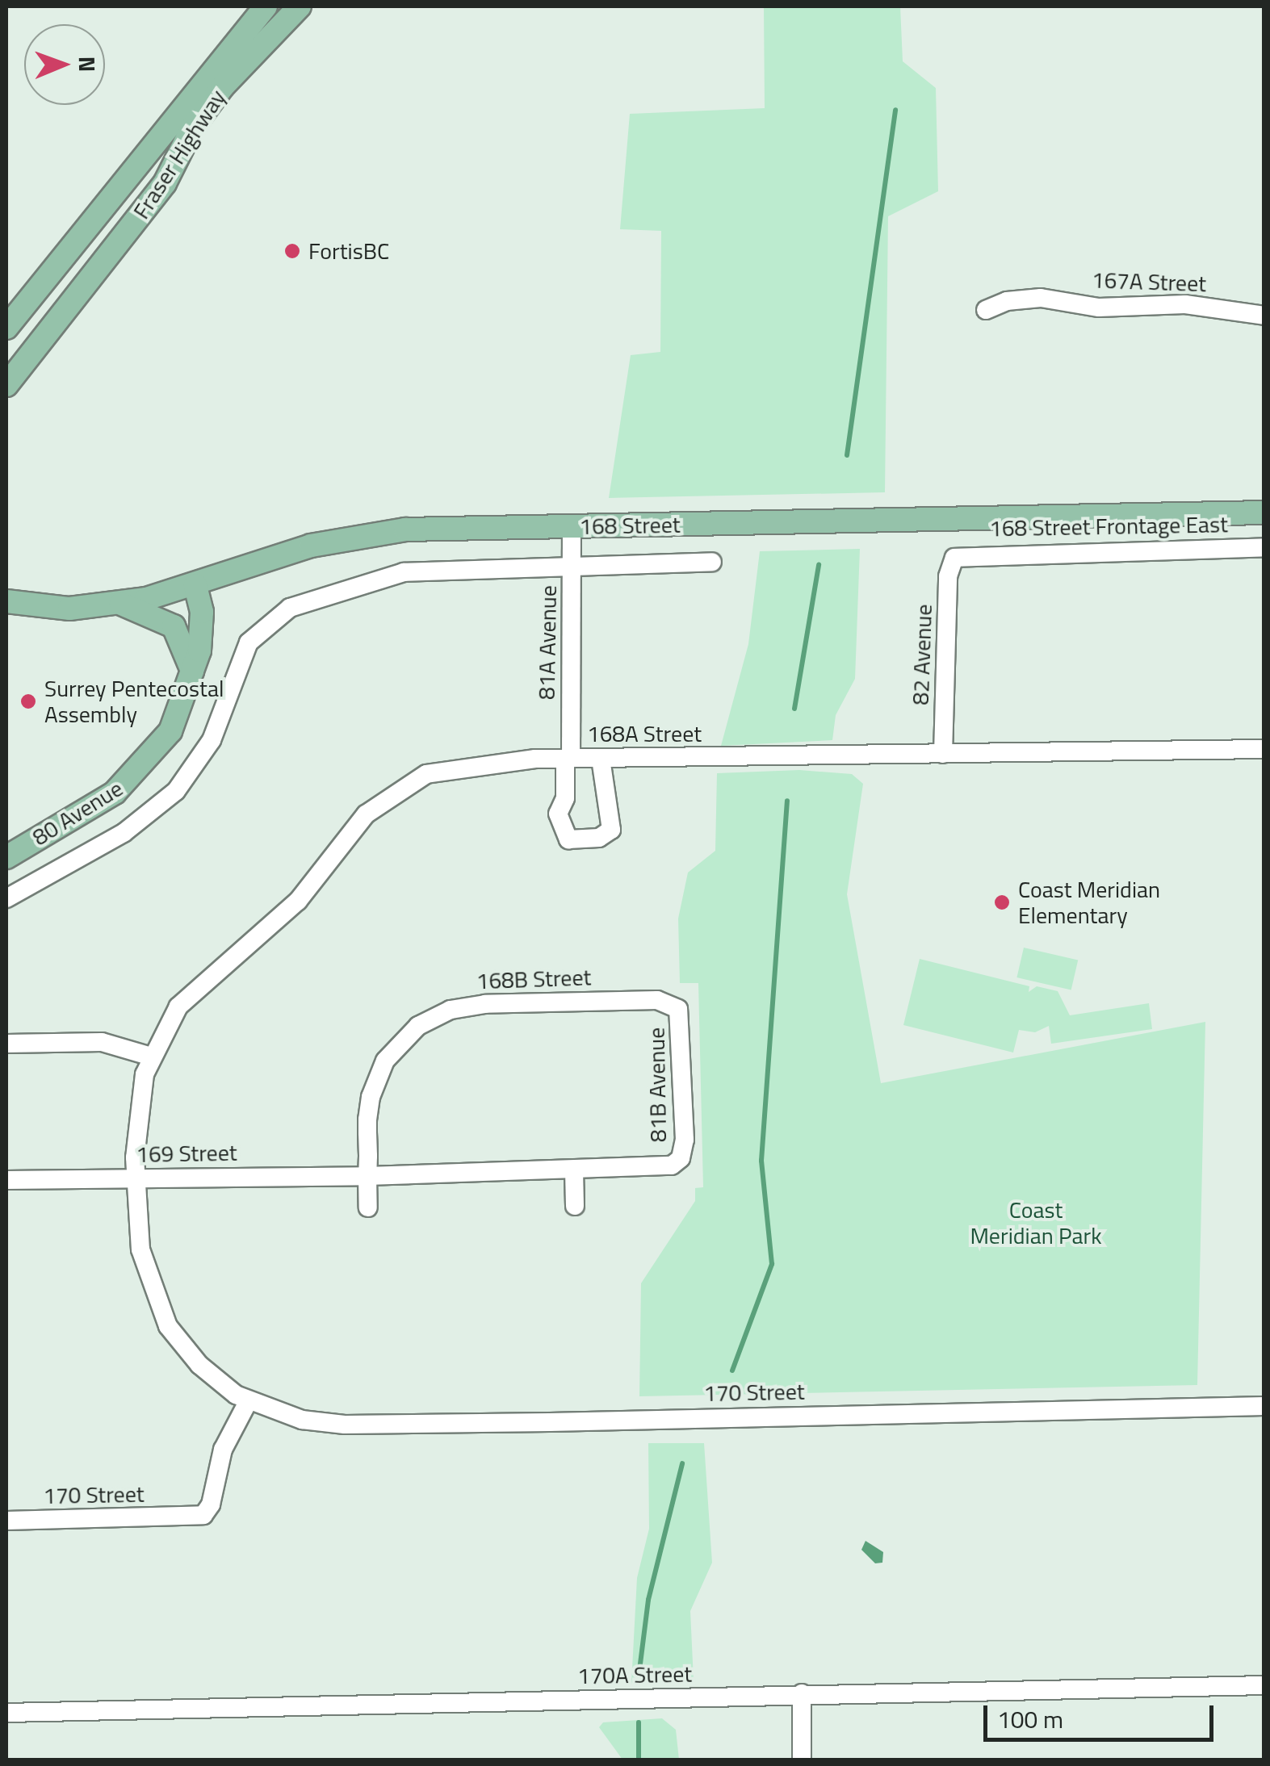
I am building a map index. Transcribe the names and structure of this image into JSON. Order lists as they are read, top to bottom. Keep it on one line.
{"streets":{"main road":["Fraser Highway","168 Street","80 Avenue"],"street":["167A Street","168 Street Frontage East","81A Avenue","82 Avenue","168A Street","168B Street","81B Avenue","169 Street","170 Street","170A Street"]},"crossings":[["168 Street","81A Avenue"],["168 Street","80 Avenue"],["168 Street Frontage East","82 Avenue"],["81A Avenue","168A Street"],["82 Avenue","168A Street"],["168A Street","169 Street"],["168A Street","170 Street"],["168B Street","81B Avenue"],["168B Street","169 Street"],["81B Avenue","169 Street"],["169 Street","170 Street"]],"parks":["Coast Meridian Park"],"places":["FortisBC","Surrey Pentecostal Assembly","Coast Meridian Elementary"],"scale_bar":"100 m","north":"right"}
